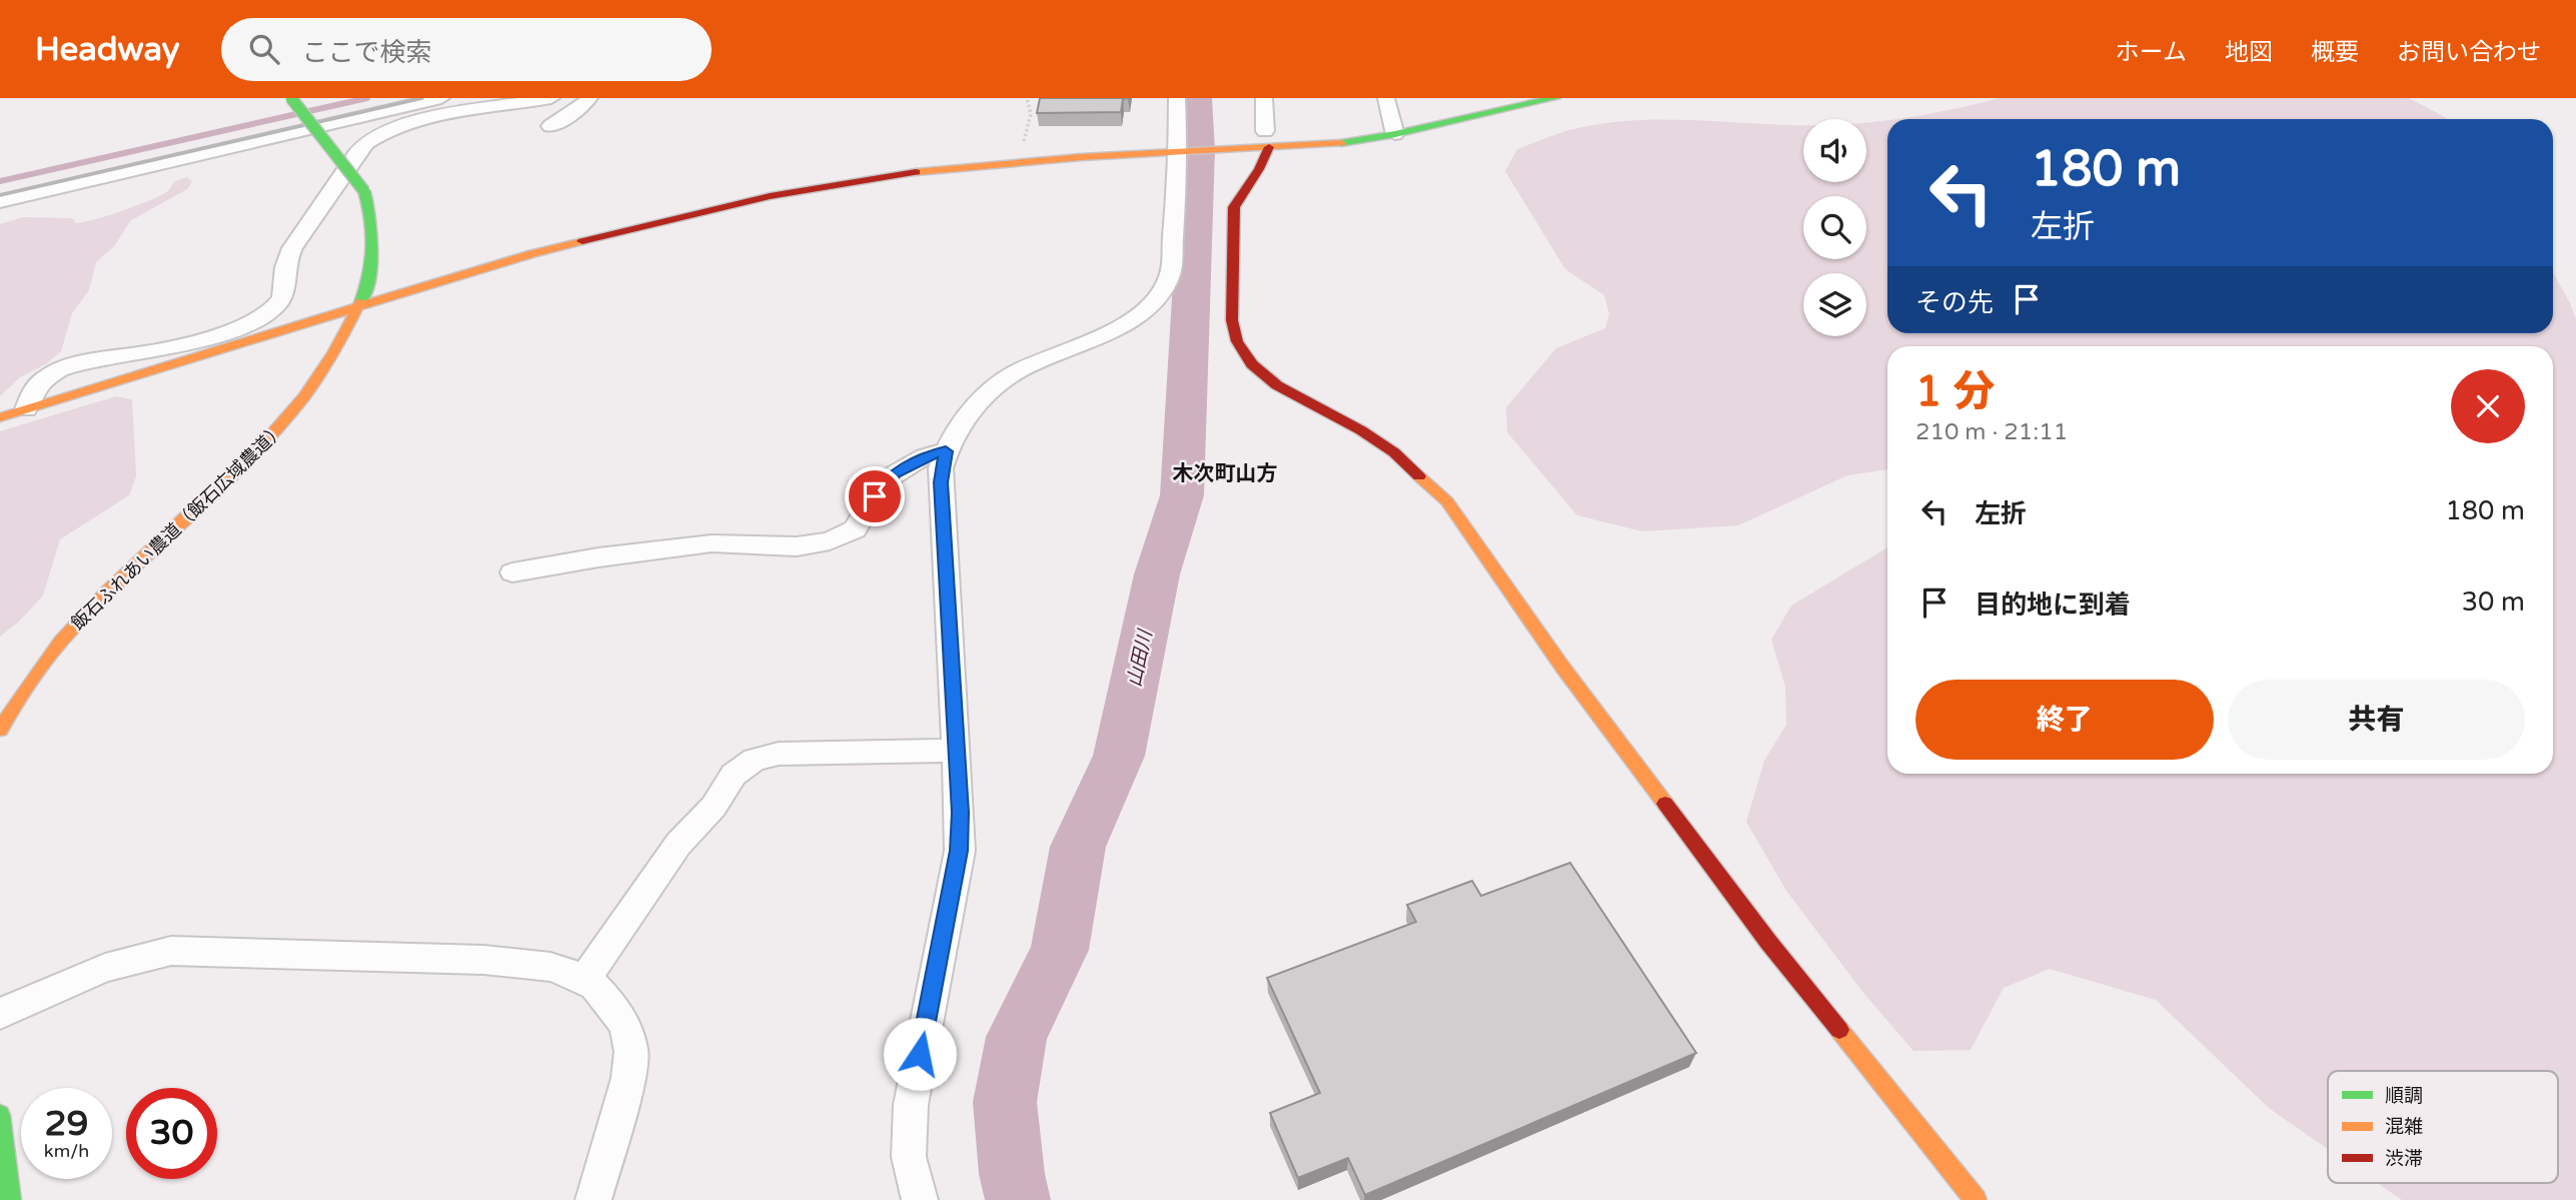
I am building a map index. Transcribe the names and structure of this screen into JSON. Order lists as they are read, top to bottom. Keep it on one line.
{"streets":{"street":["飯石ふれあい農道（飯石広域農道）"]},"districts":["木次町山方"],"water":["山田川"],"legend":["順調","混雑","渋滞"],"page":{"header":"Headway","search":"ここで検索","nav":["ホーム","地図","概要","お問い合わせ"],"turn":["180 m","左折"],"then":"その先","heading":["1 分","210 m · 21:11"],"list":[{"name":"左折","value":"180 m"},{"name":"目的地に到着","value":"30 m"}],"buttons":["終了","共有"],"speed":"29 km/h","limit":"30"}}
